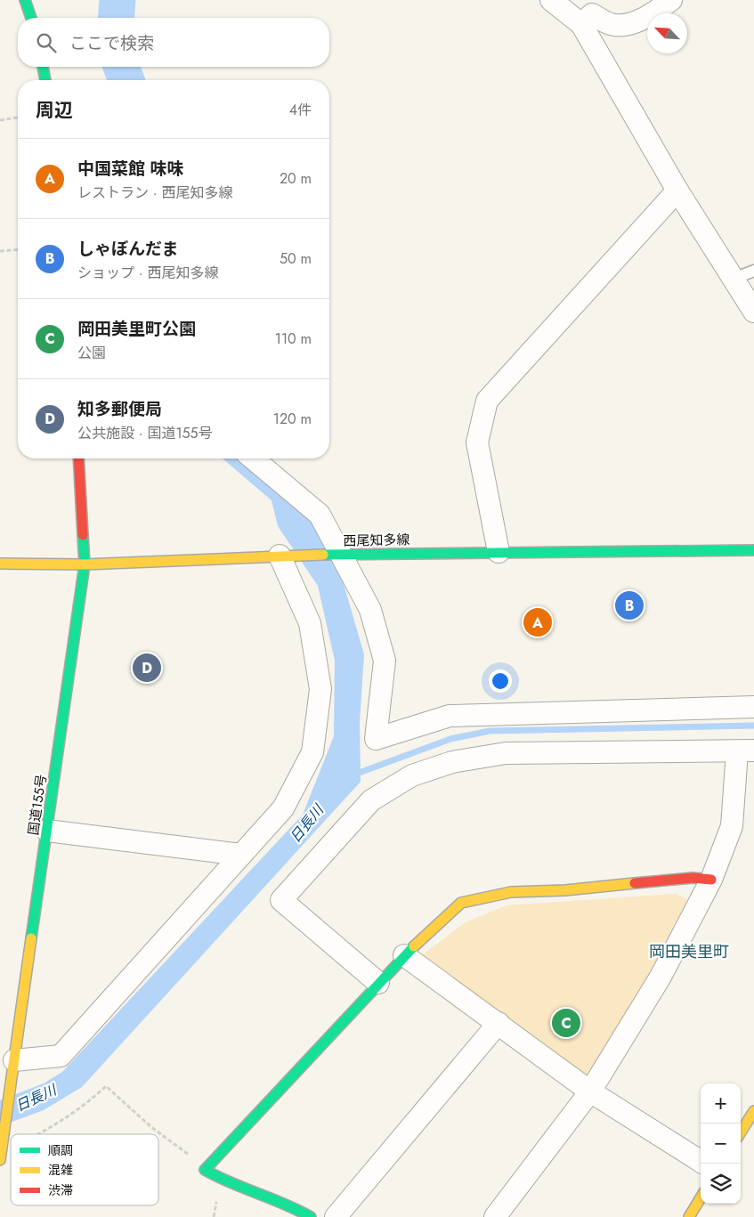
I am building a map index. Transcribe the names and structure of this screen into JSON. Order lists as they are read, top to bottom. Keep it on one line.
{"streets":{"main road":["西尾知多線","国道155号"]},"crossings":[["西尾知多線","国道155号"]],"districts":["岡田美里町"],"water":["日長川"],"legend":["順調","混雑","渋滞"],"north":"top left","page":{"search":"ここで検索","heading":["周辺","4件"],"list":[{"mark":"A","name":"中国菜館 味味","note":"レストラン · 西尾知多線","value":"20 m"},{"mark":"B","name":"しゃぼんだま","note":"ショップ · 西尾知多線","value":"50 m"},{"mark":"C","name":"岡田美里町公園","note":"公園","value":"110 m"},{"mark":"D","name":"知多郵便局","note":"公共施設 · 国道155号","value":"120 m"}],"pins":["B","A","D","C"],"map_buttons":["+","−"]}}
